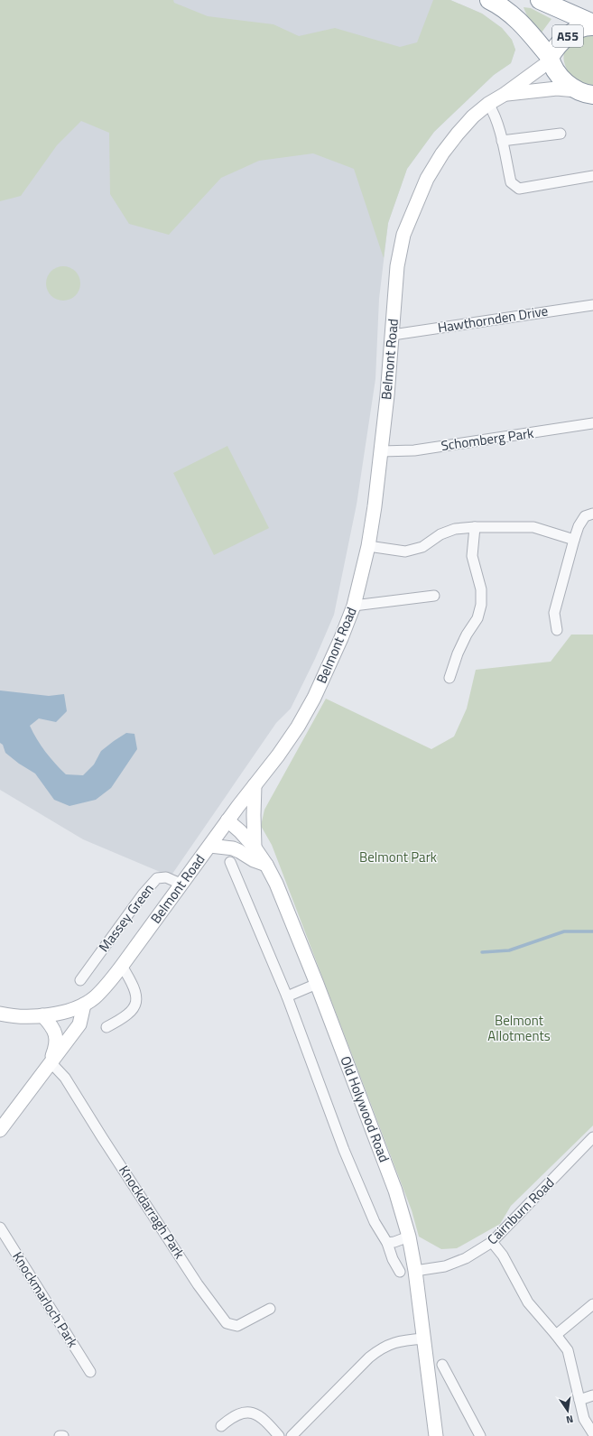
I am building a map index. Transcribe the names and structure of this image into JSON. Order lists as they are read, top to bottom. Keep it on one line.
{"streets":{"highway":["A55"],"main road":["Belmont Road","Old Holywood Road"],"street":["Hawthornden Drive","Schomberg Park","Massey Green","Cairnburn Road","Knockdarragh Park","Knockmarloch Park"]},"crossings":[["A55","Belmont Road"],["Hawthornden Drive","Belmont Road"],["Belmont Road","Schomberg Park"],["Belmont Road","Massey Green"],["Belmont Road","Old Holywood Road"],["Old Holywood Road","Cairnburn Road"]],"parks":["Belmont Park","Belmont Allotments"],"north":"bottom"}
